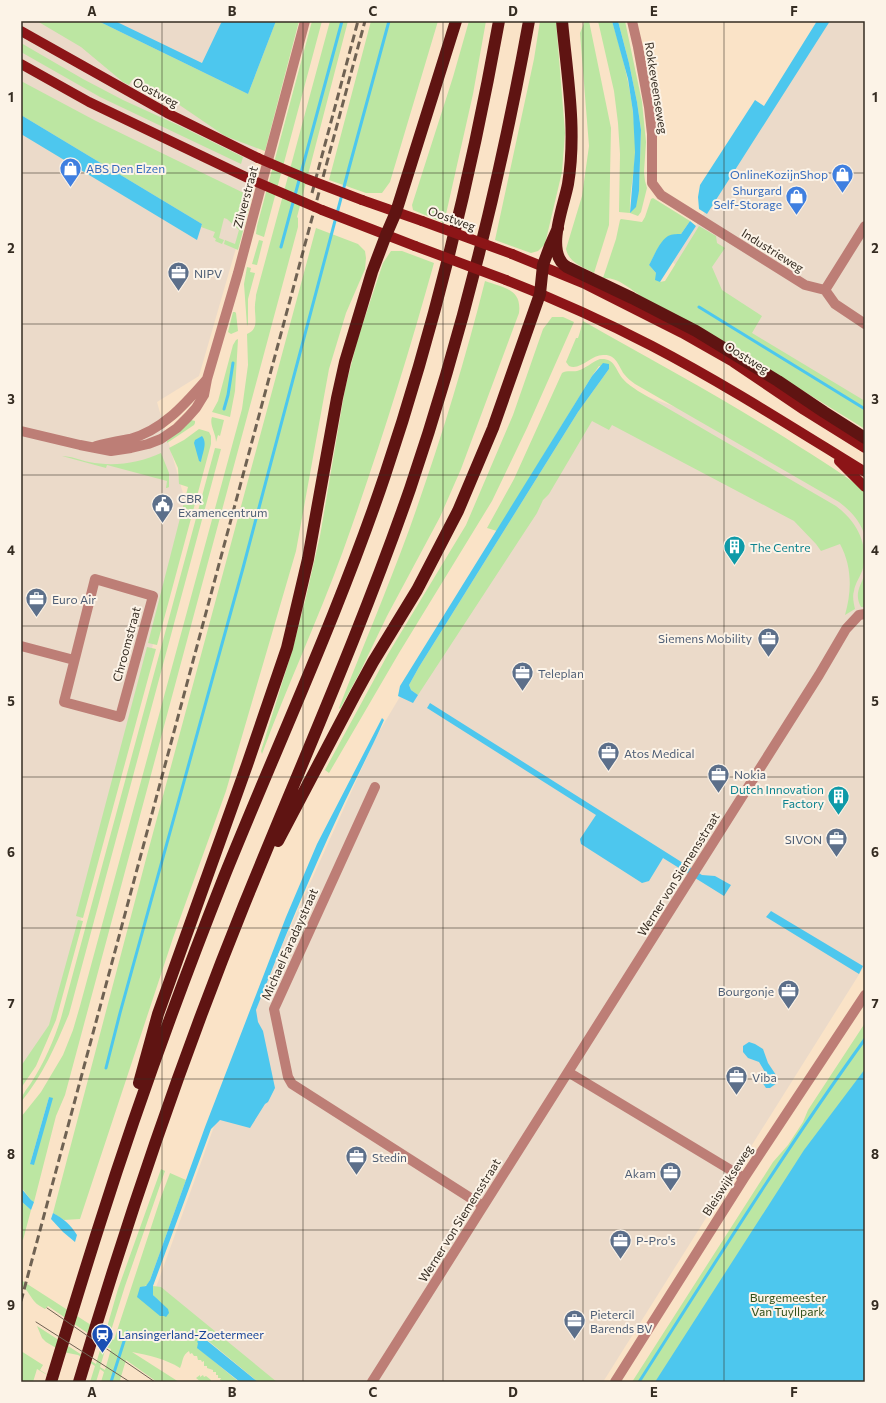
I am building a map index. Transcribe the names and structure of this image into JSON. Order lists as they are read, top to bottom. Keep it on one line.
{"streets":{"main road":["Oostweg"],"street":["Rokkeveenseweg","Zilverstraat","Industrieweg","Chroomstraat","Werner von Siemensstraat","Michael Faradaystraat","Bleiswijkseweg"]},"crossings":[["Rokkeveenseweg","Industrieweg"],["Werner von Siemensstraat","Michael Faradaystraat"]],"parks":["Burgemeester Van Tuyllpark"],"places":{"shop":["ABS Den Elzen","OnlineKozijnShop","Shurgard Self-Storage"],"office":["NIPV","Euro Air","Siemens Mobility","Teleplan","Atos Medical","Nokia","SIVON","Bourgonje","Viba","Stedin","Akam","P-Pro's","Pietercil Barends BV"],"public building":["CBR Examencentrum"],"building":["The Centre","Dutch Innovation Factory"],"station":["Lansingerland-Zoetermeer"]},"grid":{"columns":["A","B","C","D","E","F"],"rows":["1","2","3","4","5","6","7","8","9"]}}
